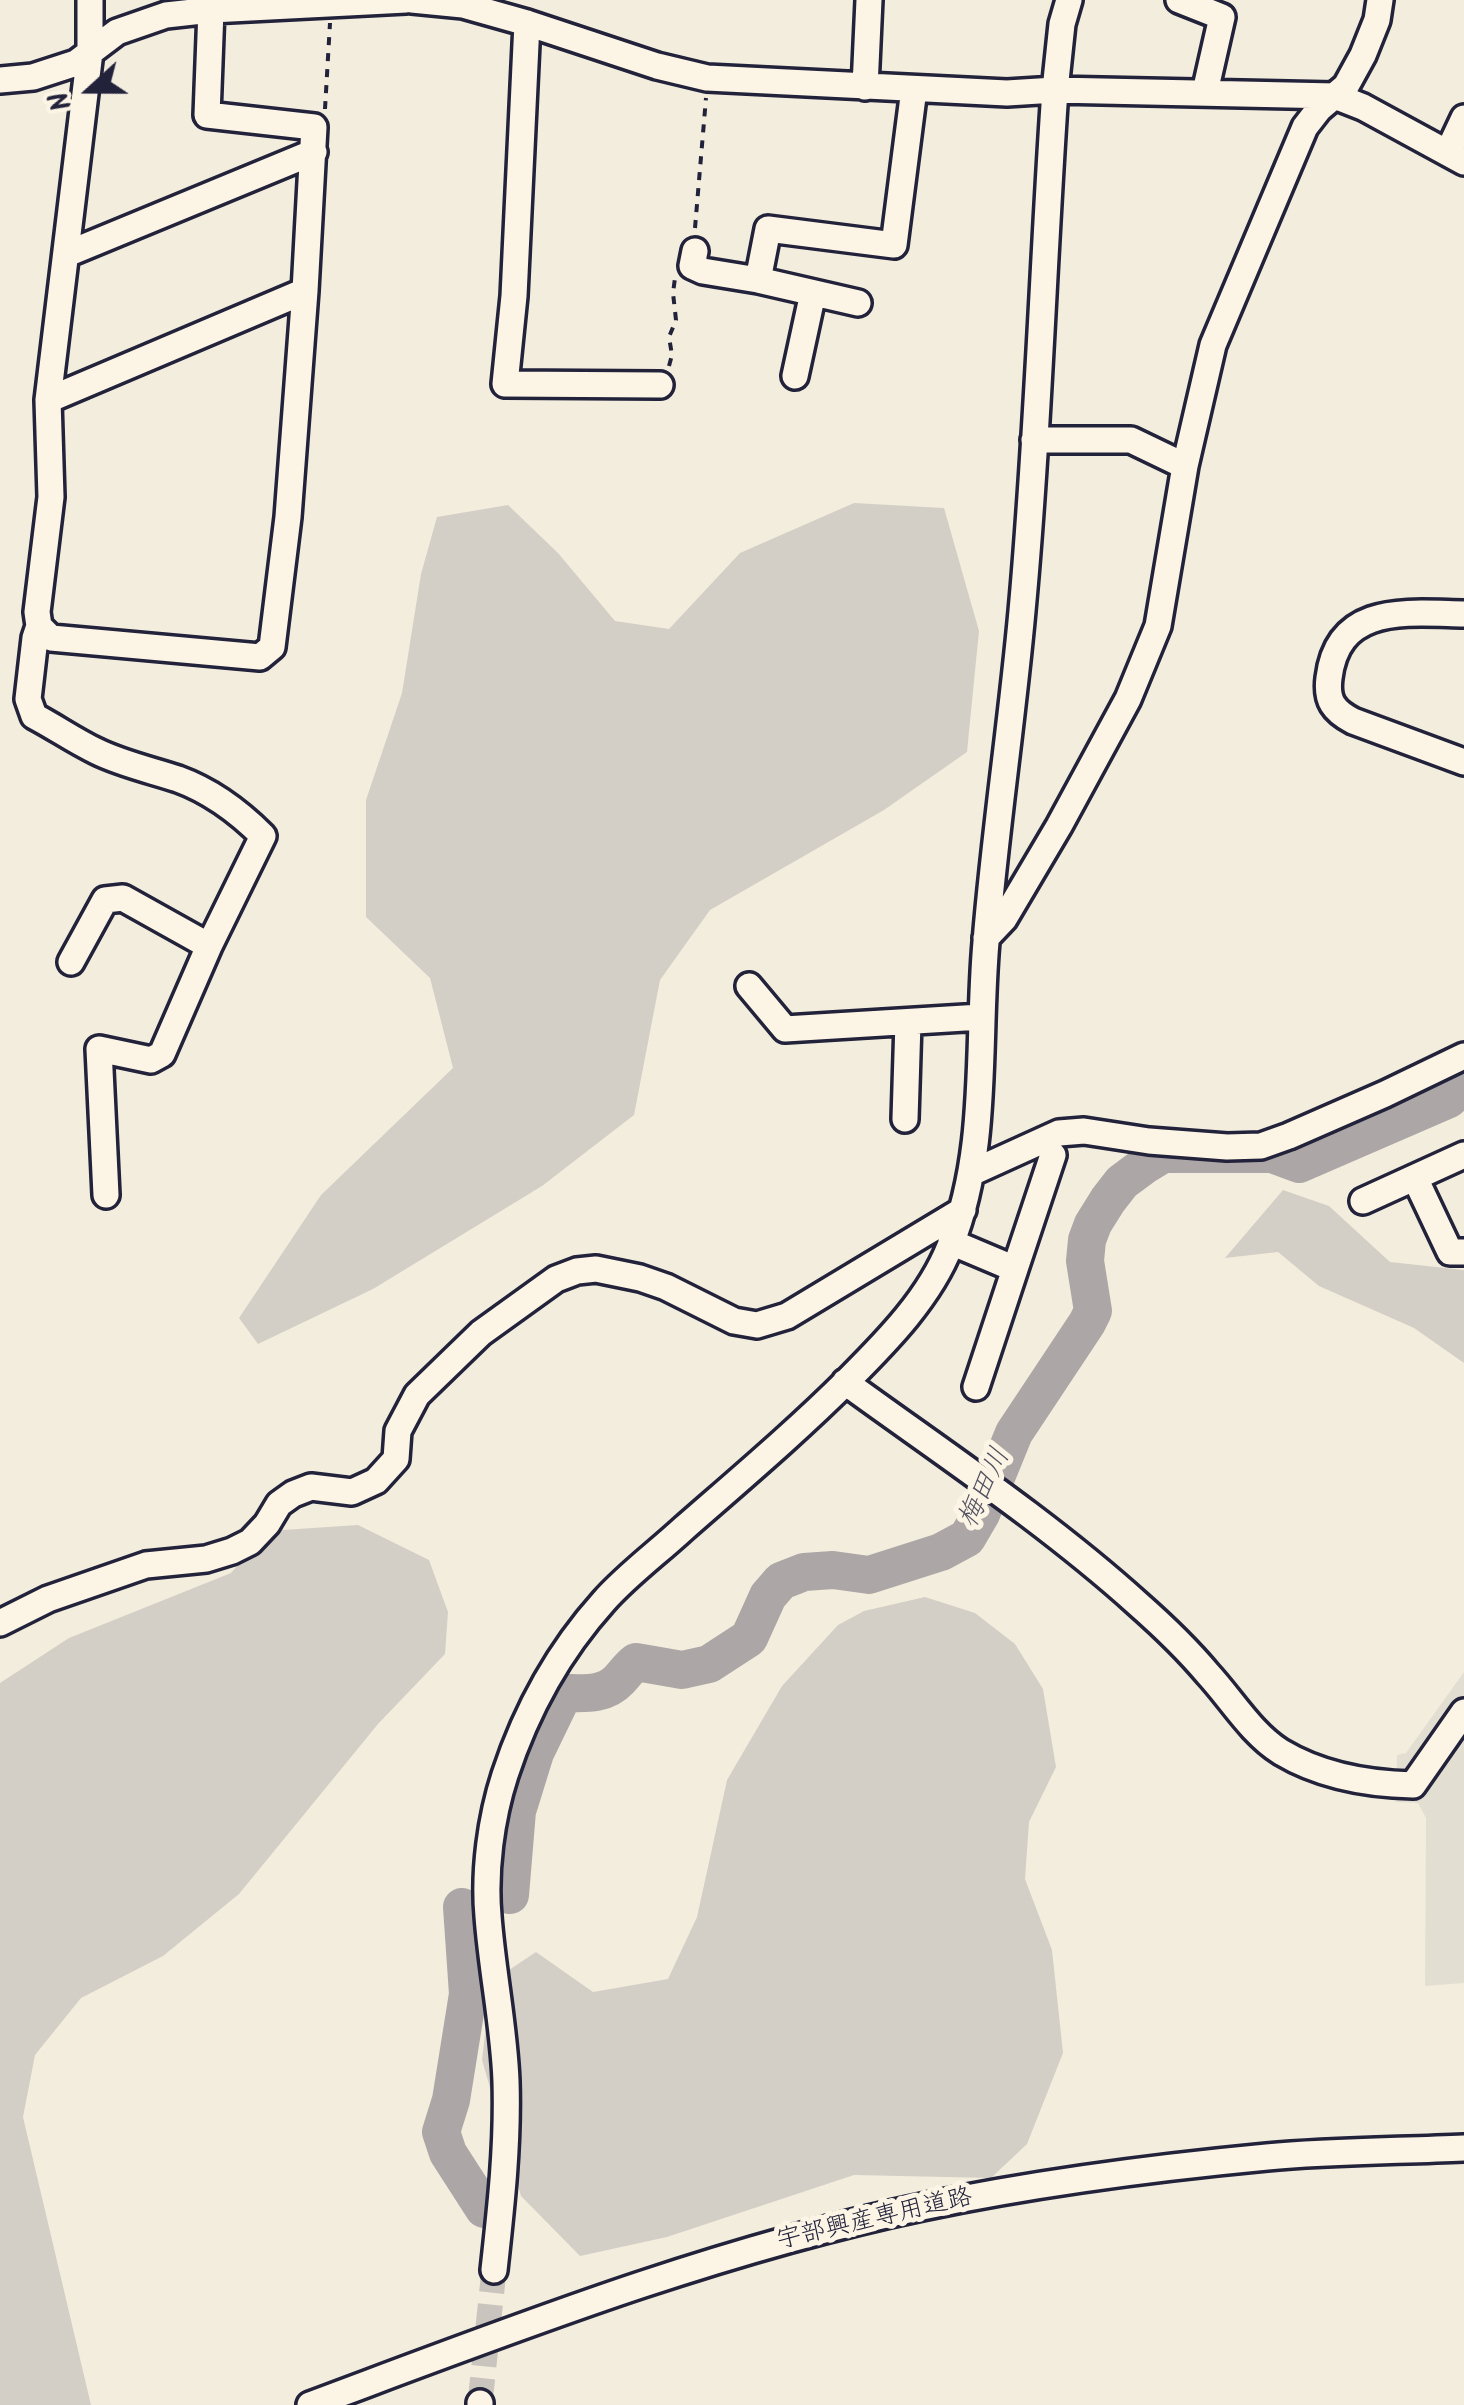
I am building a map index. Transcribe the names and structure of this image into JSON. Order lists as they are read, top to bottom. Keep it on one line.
{"streets":{"street":["宇部興産専用道路"]},"water":["梅田川"],"north":"left"}
